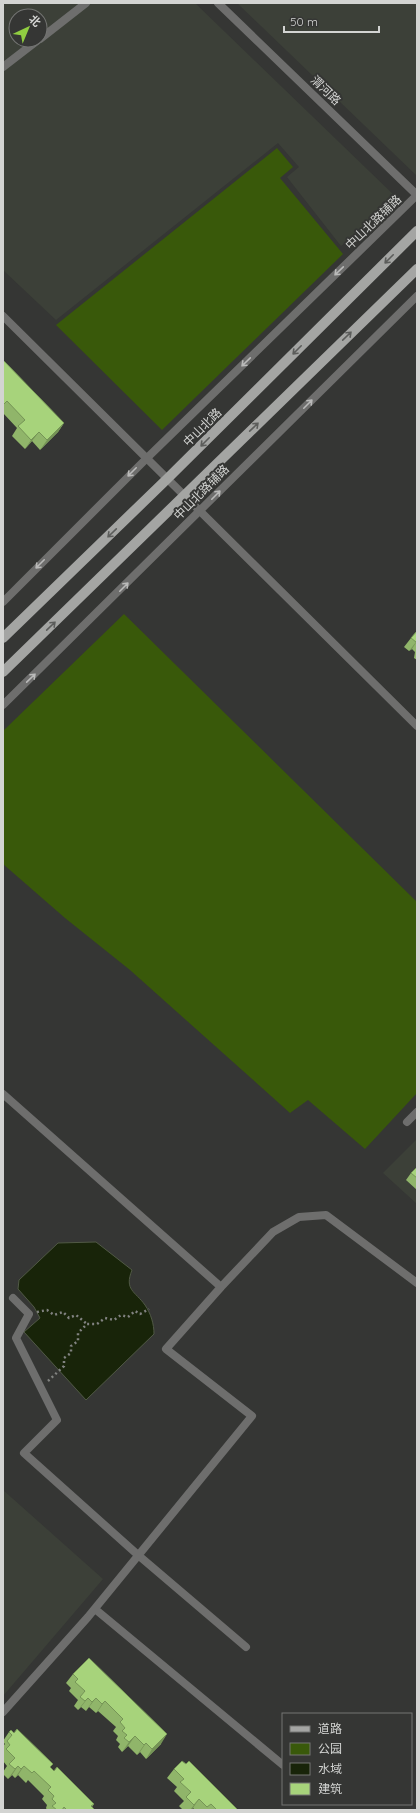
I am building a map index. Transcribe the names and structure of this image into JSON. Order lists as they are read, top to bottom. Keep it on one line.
{"streets":{"main road":["中山北路"],"street":["渭河路","中山北路辅路"]},"crossings":[["渭河路","中山北路辅路"]],"legend":["道路","公园","水域","建筑"],"scale_bar":"50 m","north":"top right"}
